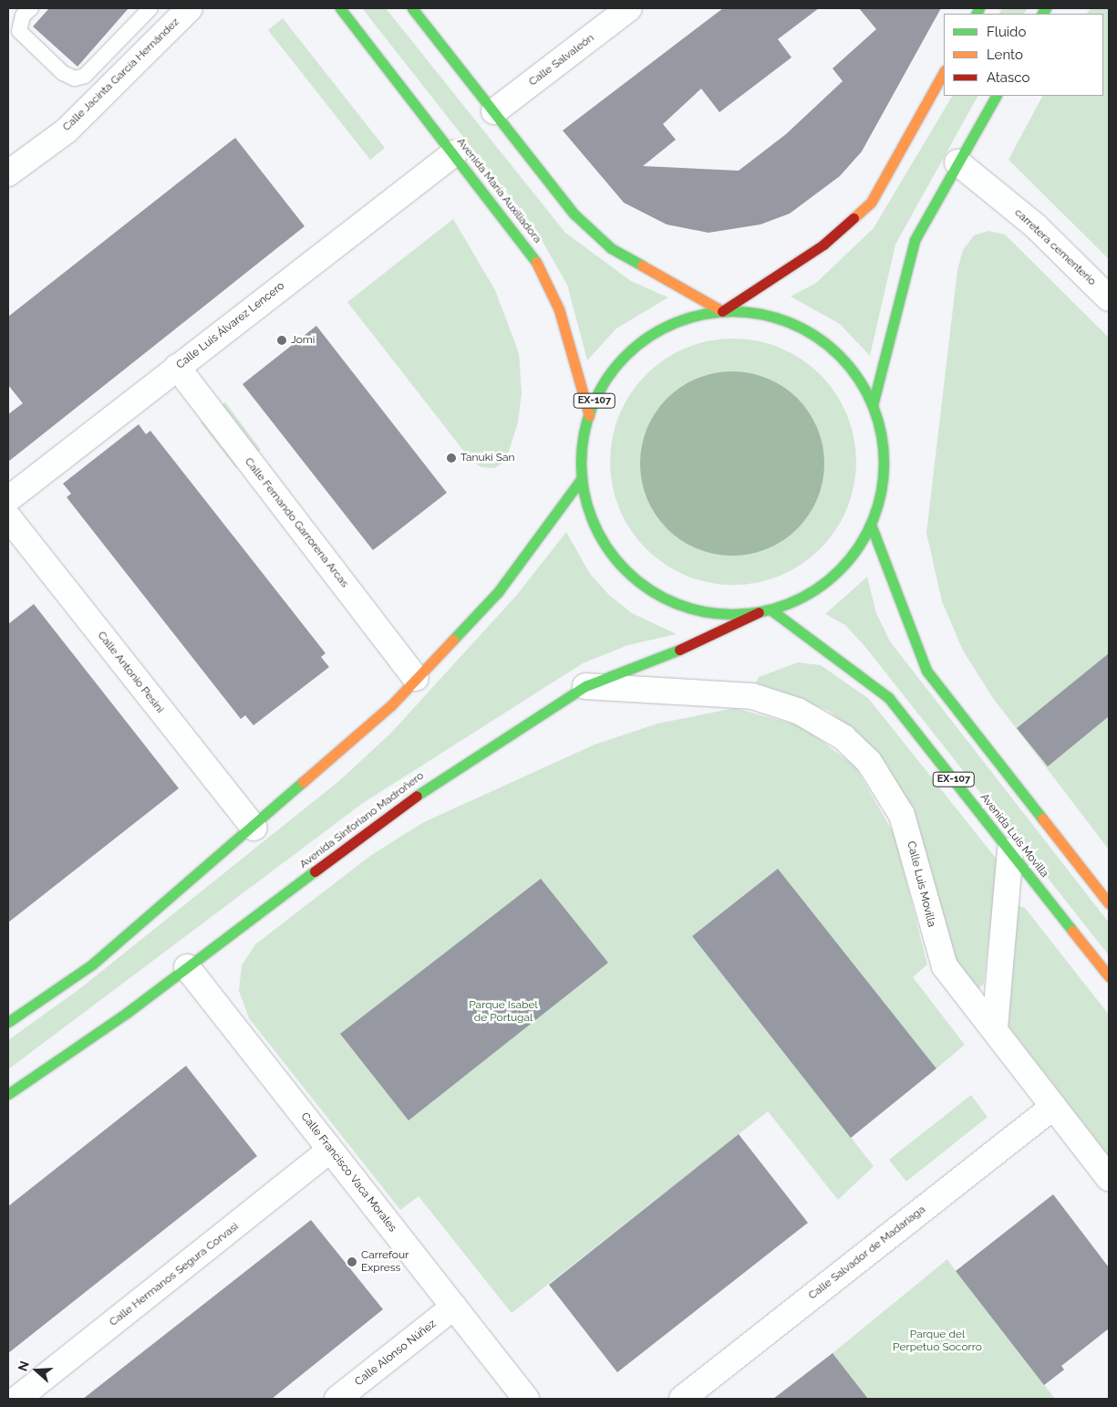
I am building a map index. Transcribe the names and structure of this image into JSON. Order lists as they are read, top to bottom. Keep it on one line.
{"streets":{"main road":["Avenida María Auxiliadora","EX-107","Avenida Sinforiano Madroñero","Avenida Luis Movilla"],"street":["Calle Salvaleón","Calle Jacinta García Hernández","carretera cementerio","Calle Luis Álvarez Lencero","Calle Fernando Garrorena Arcas","Calle Antonio Pesini","Calle Luis Movilla","Calle Francisco Vaca Morales","Calle Salvador de Madariaga","Calle Hermanos Segura Corvasi","Calle Alonso Núñez"]},"crossings":[["Calle Salvaleón","EX-107"],["Avenida María Auxiliadora","Calle Luis Álvarez Lencero"],["Avenida María Auxiliadora","EX-107"],["Calle Luis Álvarez Lencero","Calle Fernando Garrorena Arcas"],["EX-107","Avenida Sinforiano Madroñero"],["EX-107","Avenida Luis Movilla"],["Avenida Sinforiano Madroñero","Calle Luis Movilla"],["Avenida Sinforiano Madroñero","Calle Francisco Vaca Morales"],["Calle Luis Movilla","Calle Salvador de Madariaga"],["Calle Francisco Vaca Morales","Calle Hermanos Segura Corvasi"],["Calle Francisco Vaca Morales","Calle Alonso Núñez"]],"parks":["Parque Isabel de Portugal","Parque del Perpetuo Socorro"],"places":["Jomi","Tanuki San","Carrefour Express"],"legend":["Fluido","Lento","Atasco"],"north":"left"}
